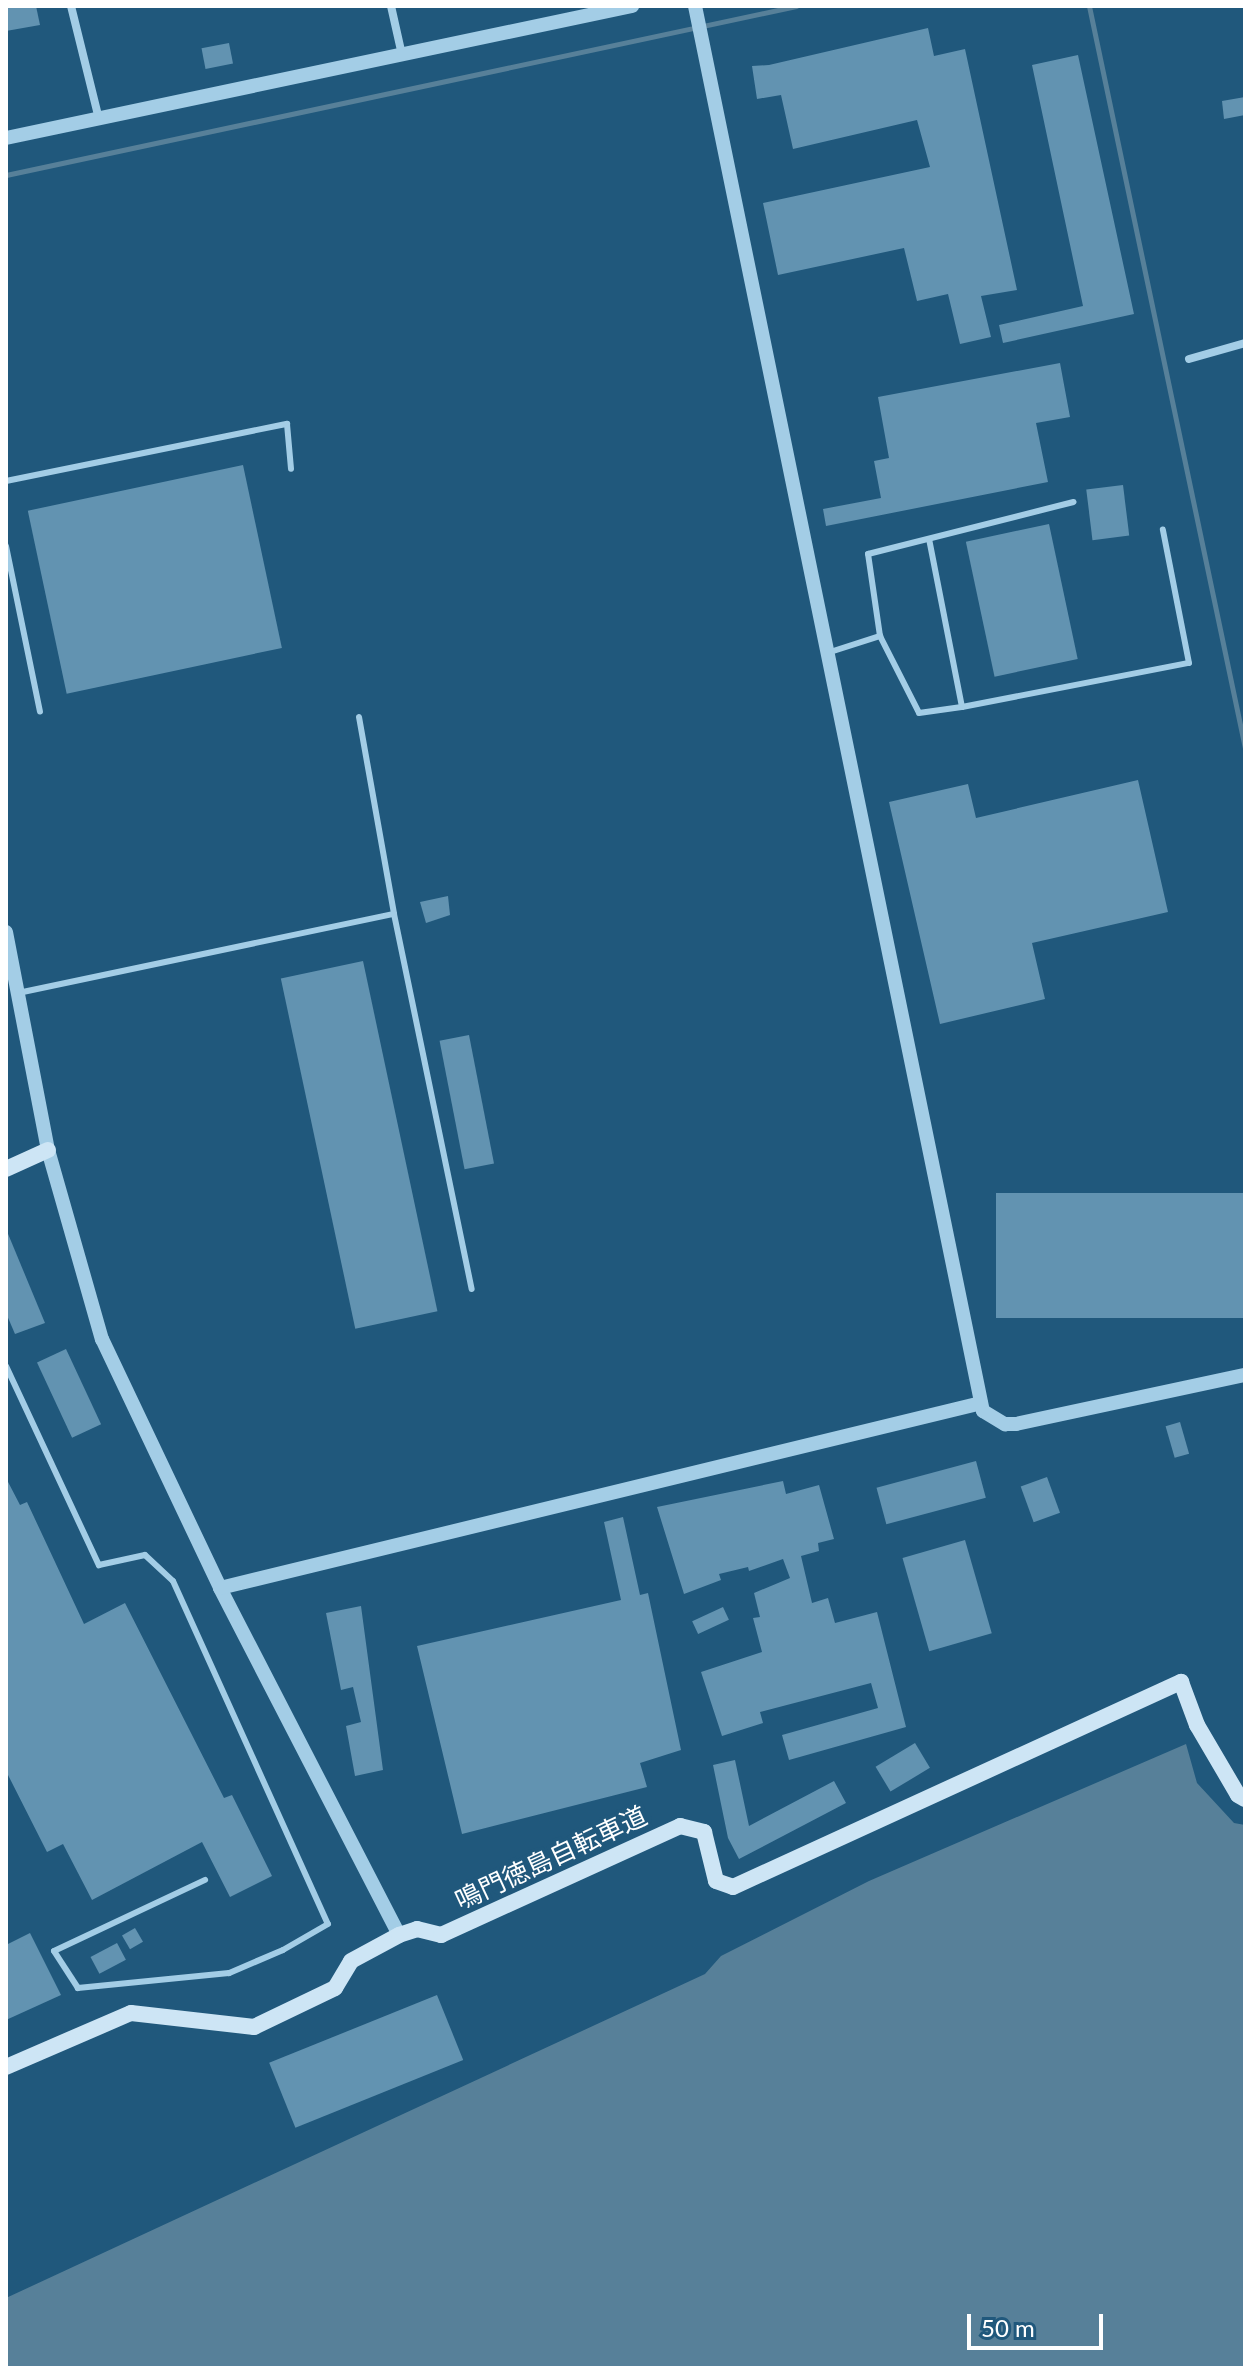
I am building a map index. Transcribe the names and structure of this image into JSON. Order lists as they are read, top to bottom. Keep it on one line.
{"streets":{"main road":["鳴門徳島自転車道"]},"scale_bar":"50 m"}
